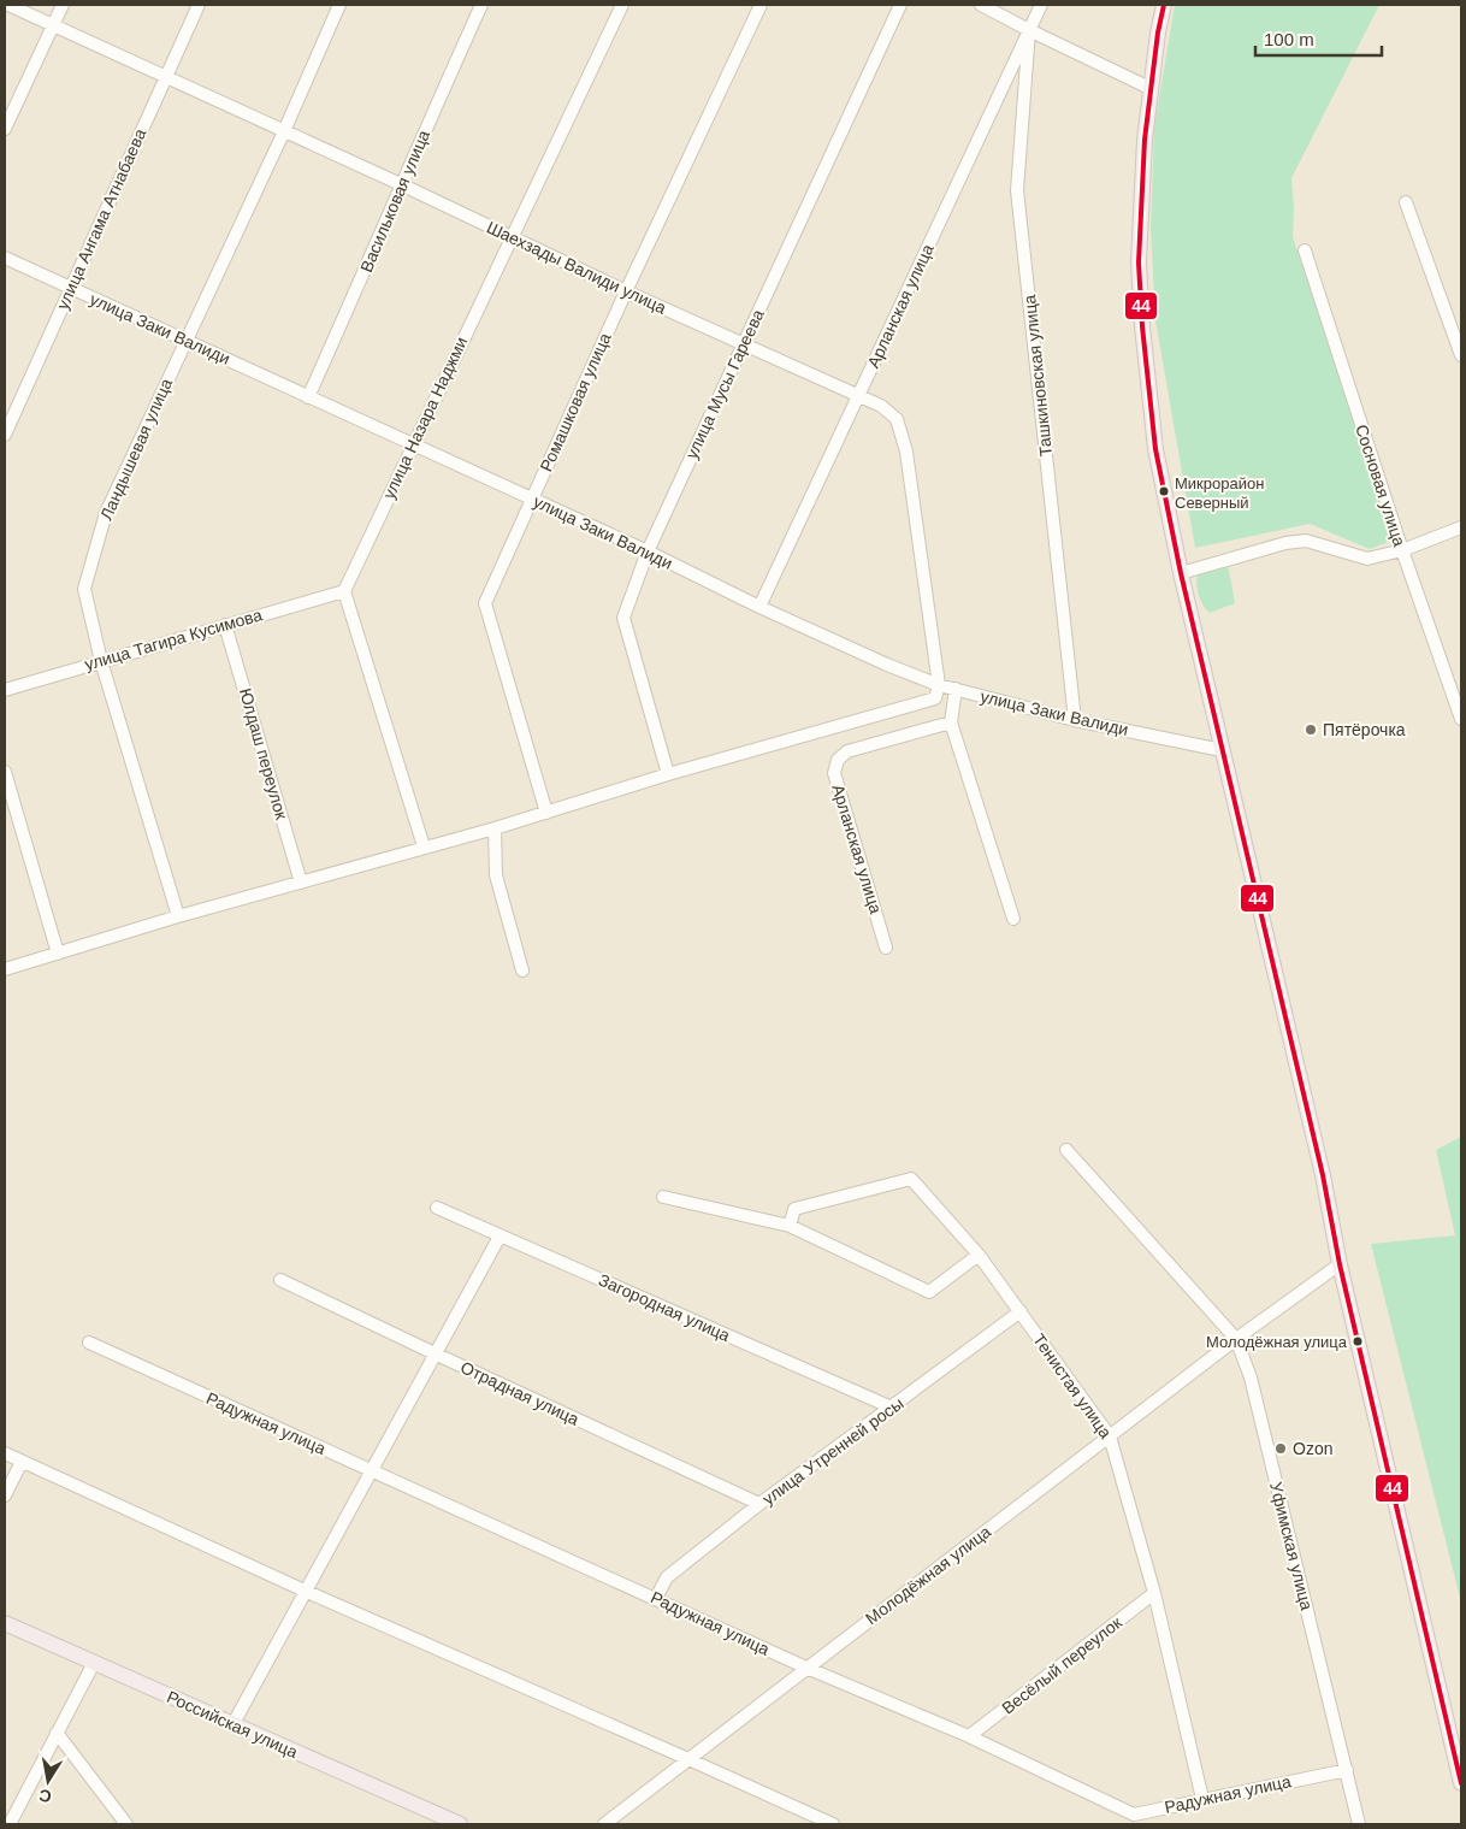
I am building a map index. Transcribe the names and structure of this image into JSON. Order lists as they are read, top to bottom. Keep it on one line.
{"streets":{"main road":["Российская улица"],"street":["Васильковая улица","улица Ангама Атнабаева","Шаехзады Валиди улица","Арланская улица","улица Заки Валиди","Ташкиновская улица","улица Мусы Гареева","Ромашковая улица","улица Назара Наджми","Ландышевая улица","Сосновая улица","улица Тагира Кусимова","Юлдаш переулок","Загородная улица","Тенистая улица","Отрадная улица","Радужная улица","улица Утренней росы","Уфимская улица","Молодёжная улица","Весёлый переулок"]},"crossings":[["Васильковая улица","Шаехзады Валиди улица"],["Васильковая улица","улица Заки Валиди"],["улица Ангама Атнабаева","Шаехзады Валиди улица"],["улица Ангама Атнабаева","улица Заки Валиди"],["Шаехзады Валиди улица","Арланская улица"],["Шаехзады Валиди улица","улица Заки Валиди"],["Шаехзады Валиди улица","улица Мусы Гареева"],["Шаехзады Валиди улица","Ромашковая улица"],["Шаехзады Валиди улица","улица Назара Наджми"],["Шаехзады Валиди улица","Ландышевая улица"],["Арланская улица","улица Заки Валиди"],["Арланская улица","Ташкиновская улица"],["улица Заки Валиди","Ташкиновская улица"],["улица Заки Валиди","улица Мусы Гареева"],["улица Заки Валиди","Ромашковая улица"],["улица Заки Валиди","улица Назара Наджми"],["улица Заки Валиди","Ландышевая улица"],["улица Назара Наджми","улица Тагира Кусимова"],["Ландышевая улица","улица Тагира Кусимова"],["улица Тагира Кусимова","Юлдаш переулок"],["Загородная улица","улица Утренней росы"],["Тенистая улица","Радужная улица"],["Тенистая улица","улица Утренней росы"],["Тенистая улица","Молодёжная улица"],["Тенистая улица","Весёлый переулок"],["Отрадная улица","улица Утренней росы"],["Радужная улица","улица Утренней росы"],["Радужная улица","Уфимская улица"],["Радужная улица","Молодёжная улица"],["Радужная улица","Весёлый переулок"],["Уфимская улица","Молодёжная улица"]],"places":["Микрорайон Северный","Пятёрочка","Молодёжная улица","Ozon"],"lines":["transit line 44"],"scale_bar":"100 m","north":"bottom"}
